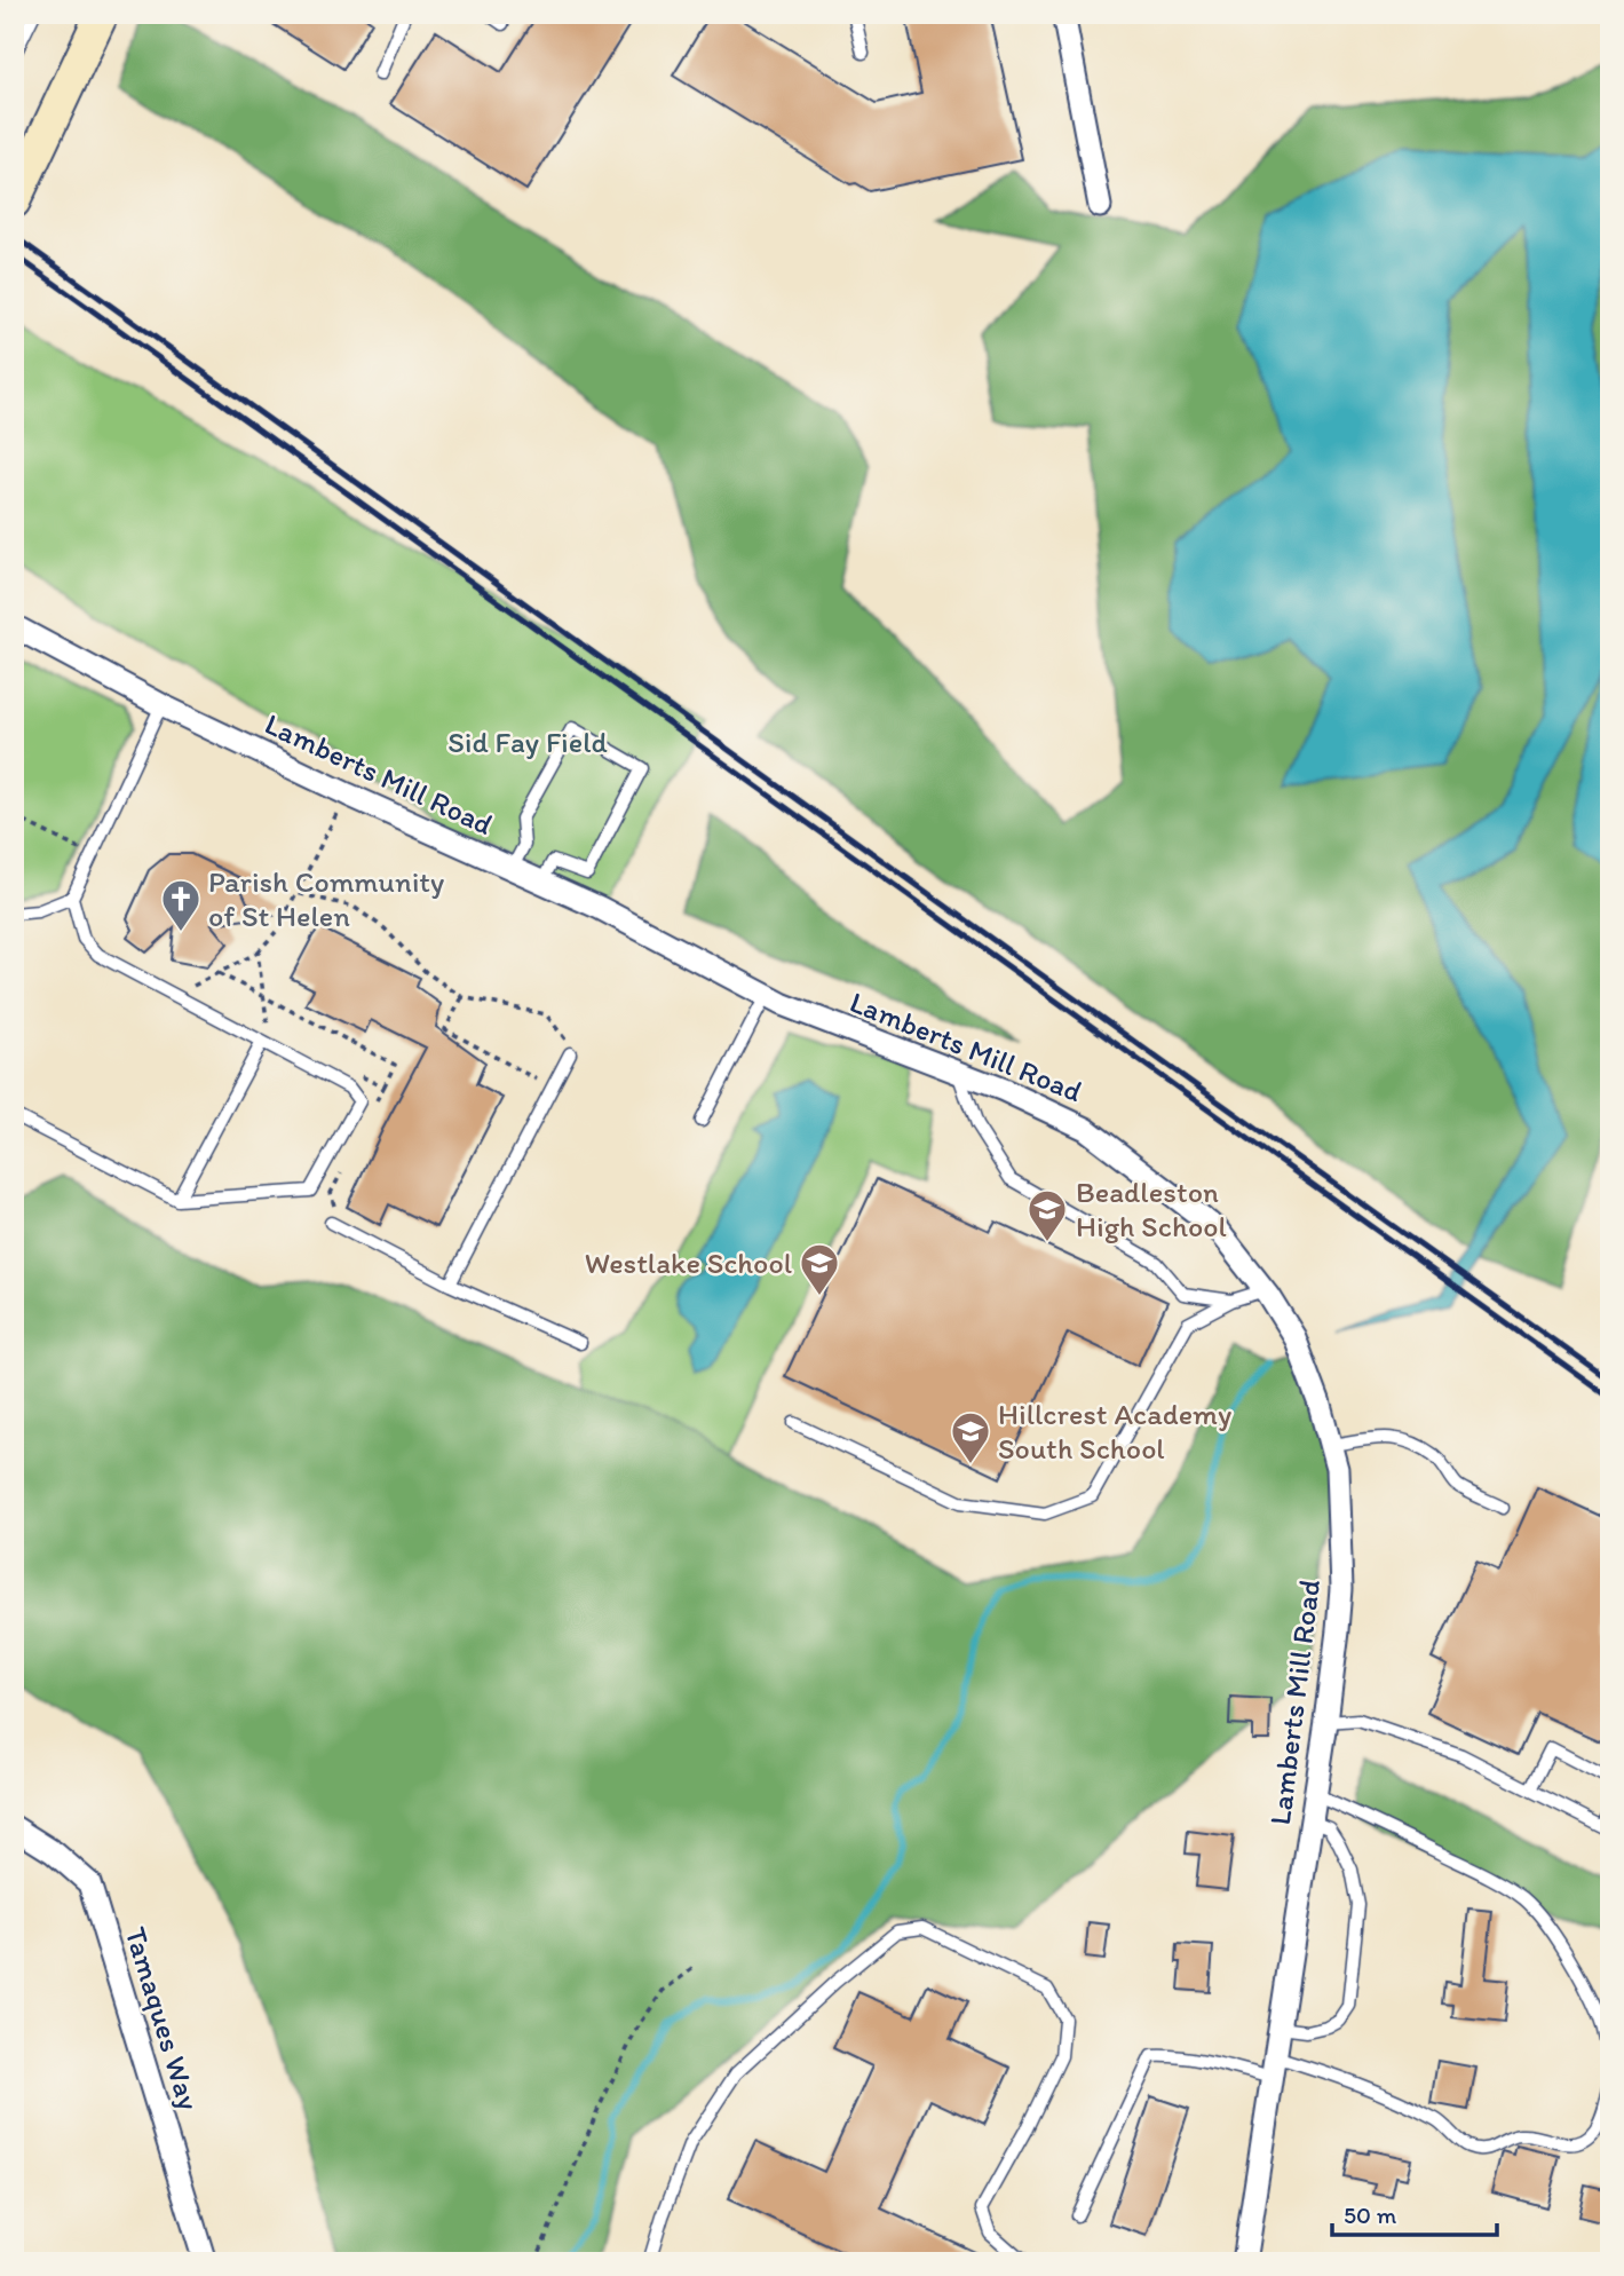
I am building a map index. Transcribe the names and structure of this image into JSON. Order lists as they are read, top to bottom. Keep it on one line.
{"streets":{"street":["Lamberts Mill Road","Tamaques Way"]},"parks":["Sid Fay Field"],"places":{"church":["Parish Community of St Helen"],"school or university":["Beadleston High School","Westlake School","Hillcrest Academy South School"]},"scale_bar":"50 m"}
